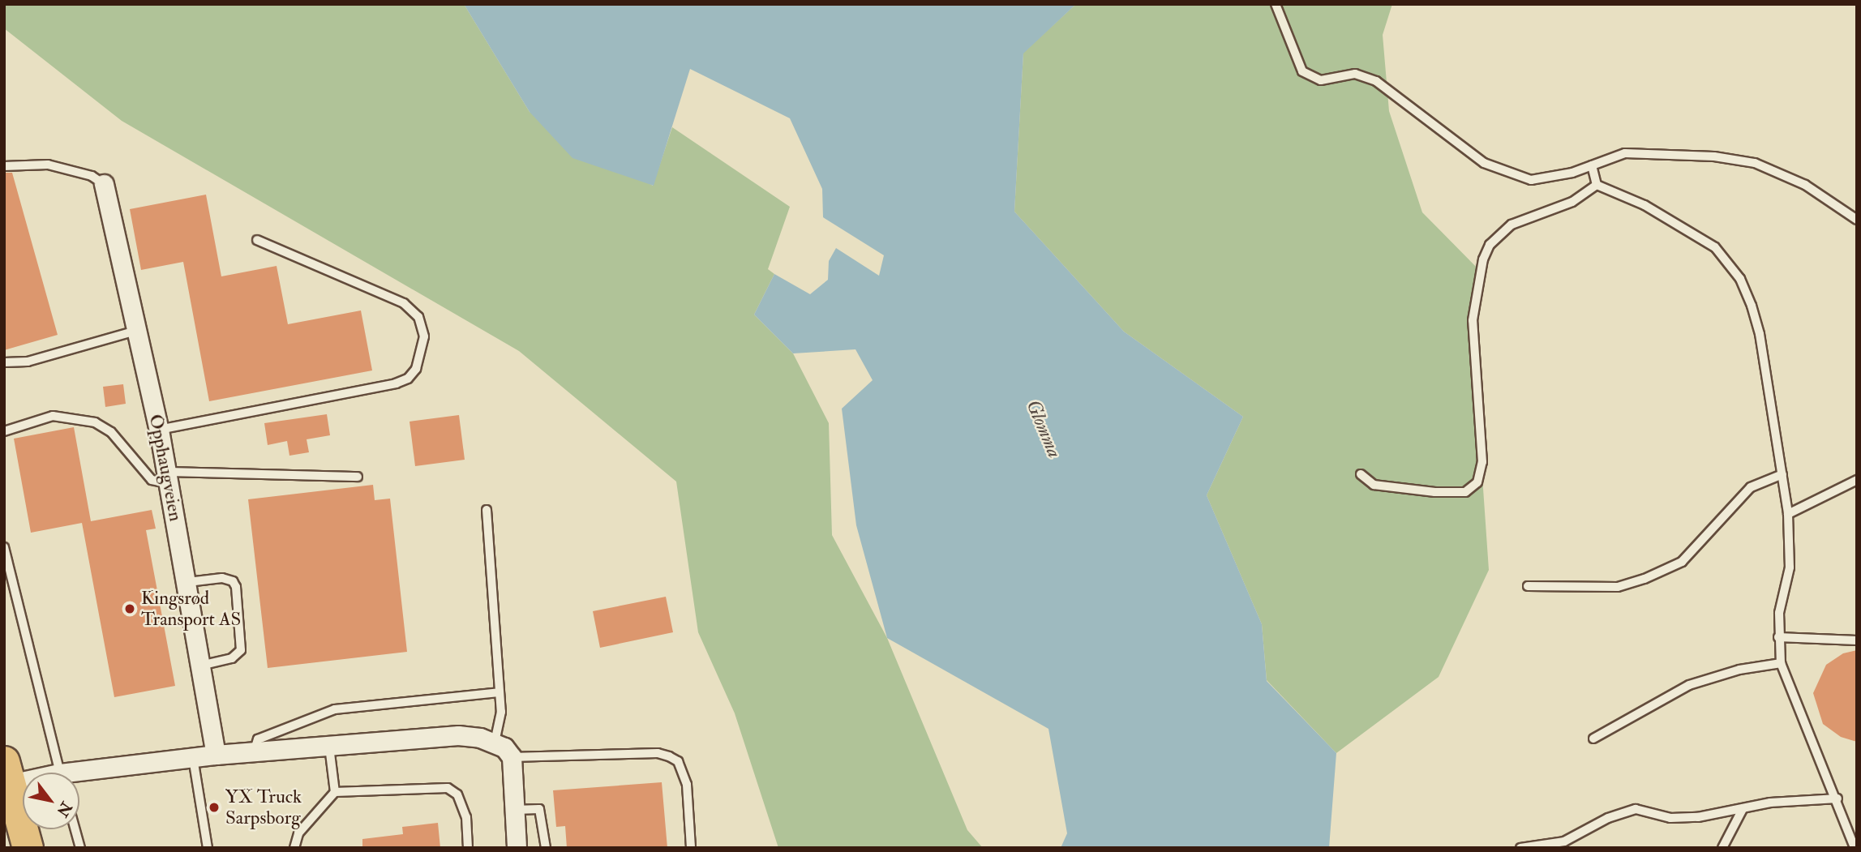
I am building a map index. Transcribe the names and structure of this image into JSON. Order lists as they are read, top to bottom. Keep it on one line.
{"streets":{"street":["Opphaugveien"]},"water":["Glomma"],"places":["Kingsrød Transport AS","YX Truck Sarpsborg"],"north":"bottom right"}
